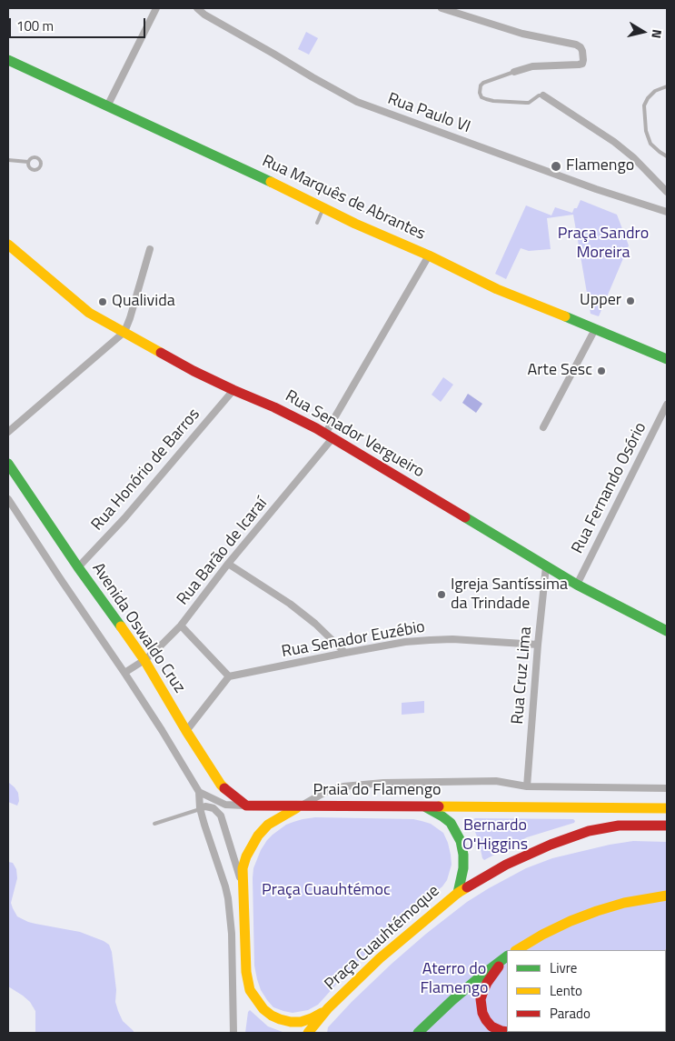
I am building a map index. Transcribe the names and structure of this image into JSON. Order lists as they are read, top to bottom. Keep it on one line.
{"streets":{"main road":["Rua Marquês de Abrantes","Rua Senador Vergueiro","Avenida Oswaldo Cruz","Praia do Flamengo","Praça Cuauhtémoque"],"street":["Rua Paulo VI","Rua Honório de Barros","Rua Fernando Osório","Rua Barão de Icaraí","Rua Senador Euzébio","Rua Cruz Lima"]},"crossings":[["Rua Marquês de Abrantes","Rua Barão de Icaraí"],["Rua Senador Vergueiro","Rua Honório de Barros"],["Rua Senador Vergueiro","Rua Fernando Osório"],["Rua Senador Vergueiro","Rua Barão de Icaraí"],["Rua Senador Vergueiro","Rua Cruz Lima"],["Rua Honório de Barros","Avenida Oswaldo Cruz"],["Rua Barão de Icaraí","Avenida Oswaldo Cruz"],["Rua Senador Euzébio","Rua Cruz Lima"],["Rua Cruz Lima","Praia do Flamengo"]],"parks":["Praça Sandro Moreira","Bernardo O'Higgins","Praça Cuauhtémoc","Aterro do Flamengo"],"places":["Flamengo","Upper","Qualivida","Arte Sesc","Igreja Santíssima da Trindade"],"legend":["Livre","Lento","Parado"],"scale_bar":"100 m","north":"right"}
